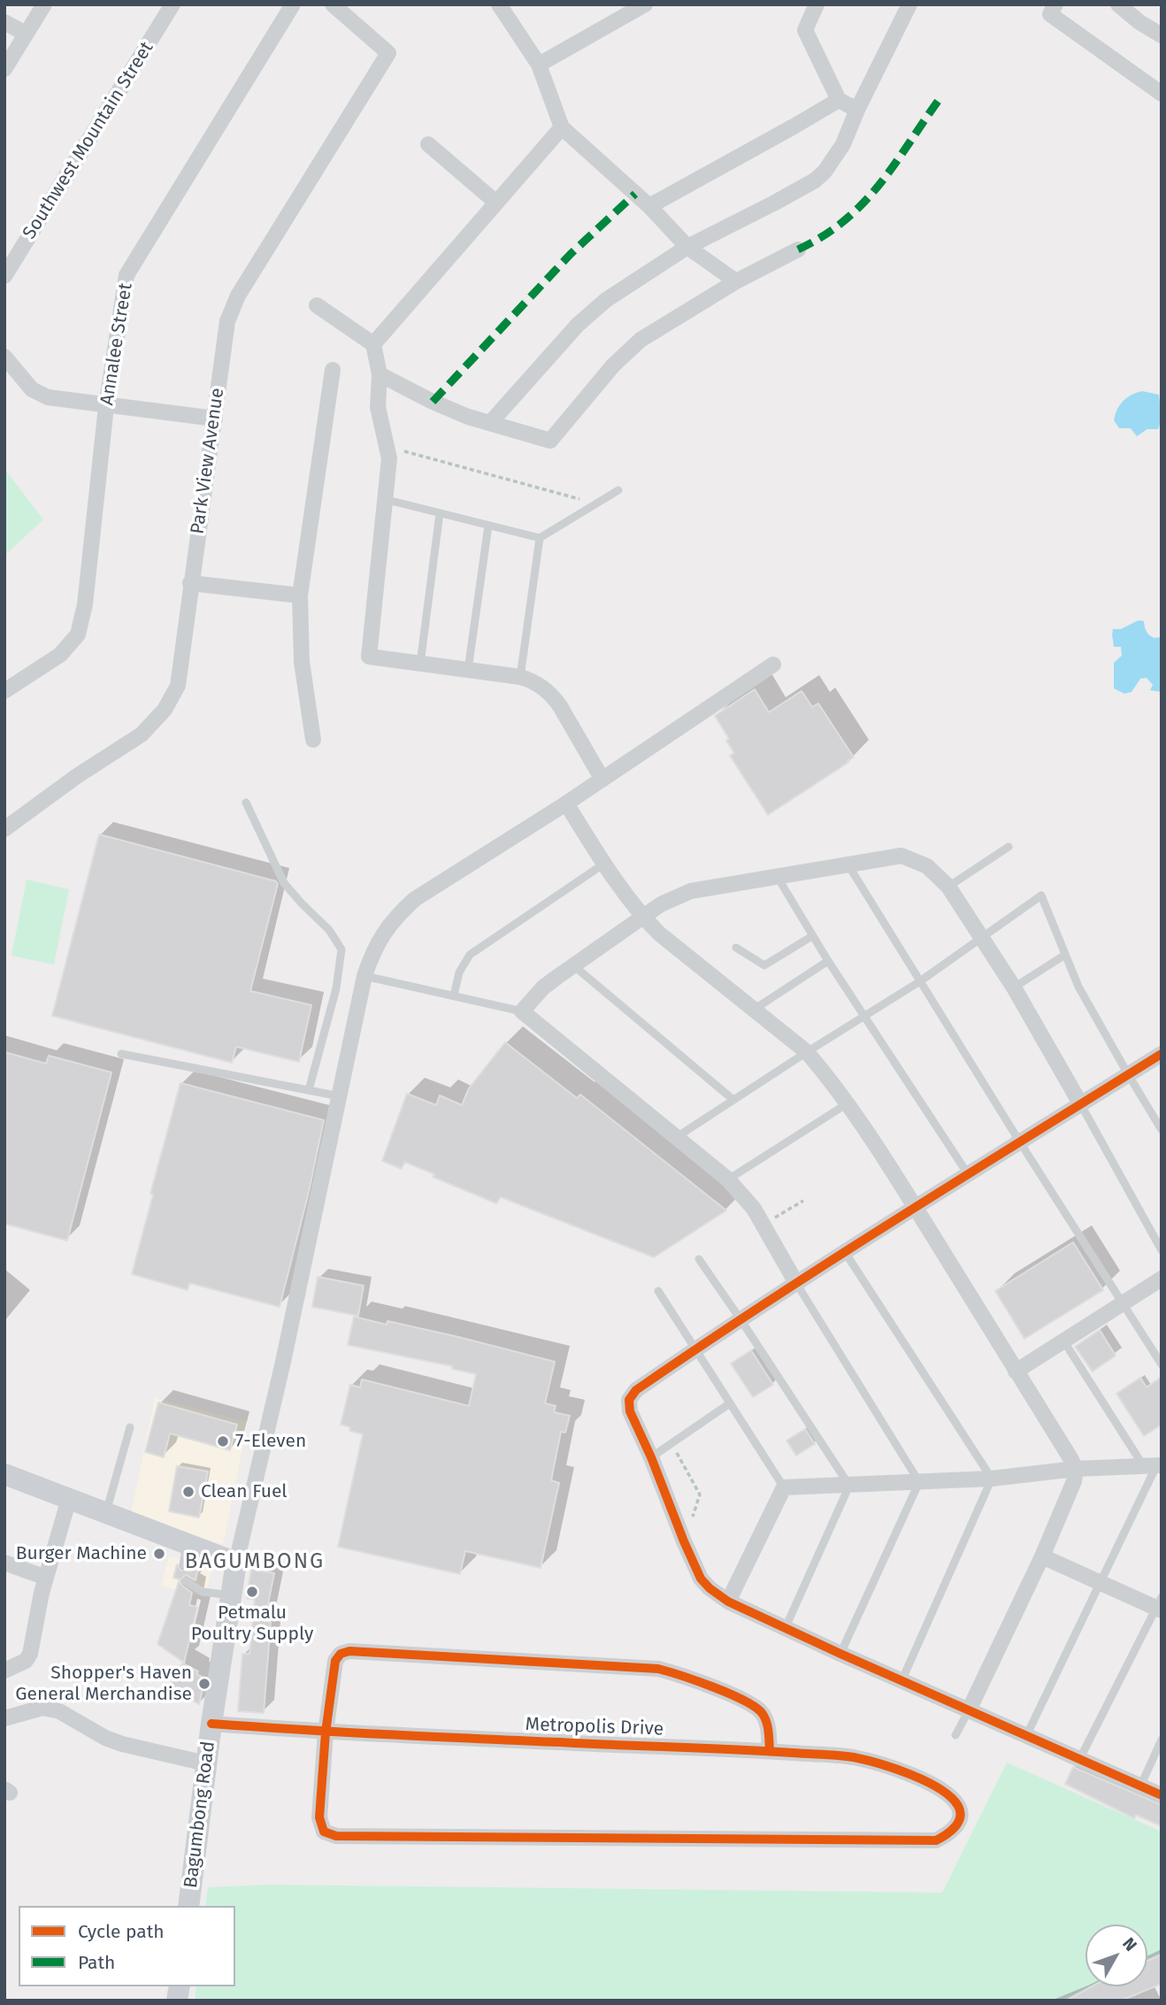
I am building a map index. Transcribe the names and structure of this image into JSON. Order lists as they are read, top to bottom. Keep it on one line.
{"streets":{"main road":["Bagumbong Road"],"street":["Southwest Mountain Street","Annalee Street","Park View Avenue","Metropolis Drive"]},"crossings":[["Metropolis Drive","Bagumbong Road"]],"districts":["BAGUMBONG"],"places":["7-Eleven","Clean Fuel","Burger Machine","Petmalu Poultry Supply","Shopper's Haven General Merchandise"],"legend":["Cycle path","Path"],"north":"top right"}
